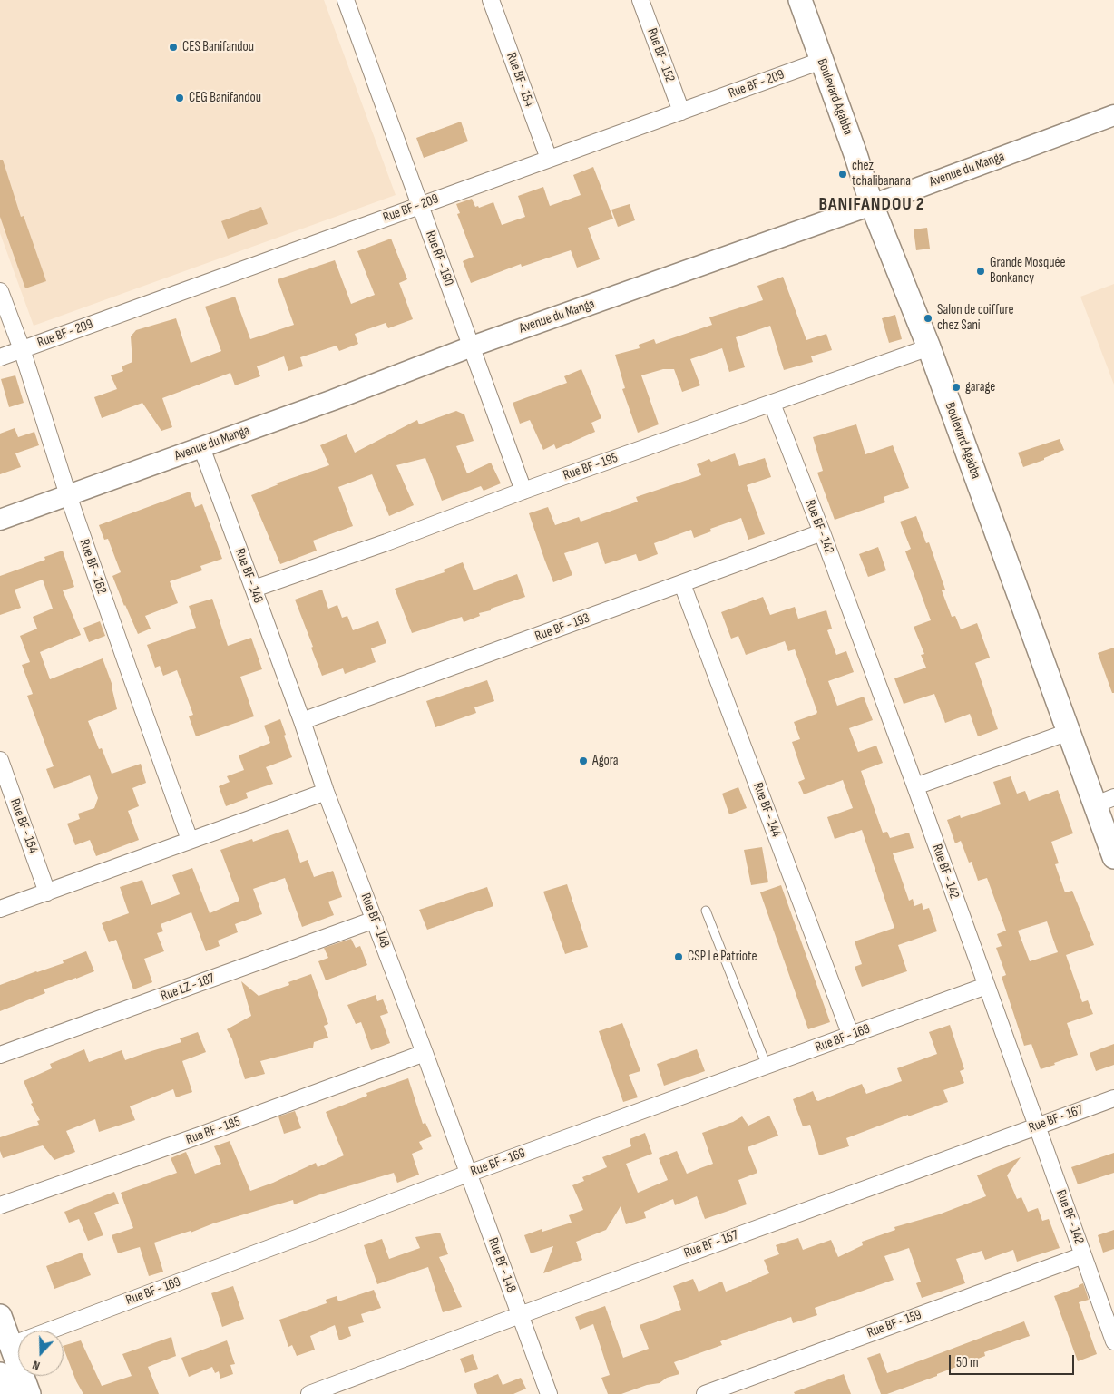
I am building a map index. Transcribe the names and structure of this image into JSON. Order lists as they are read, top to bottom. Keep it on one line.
{"streets":{"main road":["Boulevard Agabba"],"street":["Rue BF - 152","Rue BF - 154","Rue BF - 209","Avenue du Manga","Rue RF - 190","Rue BF - 195","Rue BF - 142","Rue BF - 162","Rue BF - 148","Rue BF - 193","Rue BF - 144","Rue BF - 164","Rue LZ - 187","Rue BF - 169","Rue BF - 167","Rue BF - 185","Rue BF - 159"]},"crossings":[["Rue BF - 152","Rue BF - 209"],["Rue BF - 154","Rue BF - 209"],["Rue BF - 209","Boulevard Agabba"],["Rue BF - 209","Rue RF - 190"],["Rue BF - 209","Rue BF - 162"],["Boulevard Agabba","Avenue du Manga"],["Boulevard Agabba","Rue BF - 195"],["Avenue du Manga","Rue RF - 190"],["Avenue du Manga","Rue BF - 162"],["Avenue du Manga","Rue BF - 148"],["Rue RF - 190","Rue BF - 195"],["Rue BF - 195","Rue BF - 142"],["Rue BF - 195","Rue BF - 148"],["Rue BF - 142","Rue BF - 193"],["Rue BF - 142","Rue BF - 169"],["Rue BF - 142","Rue BF - 167"],["Rue BF - 142","Rue BF - 159"],["Rue BF - 148","Rue BF - 193"],["Rue BF - 148","Rue LZ - 187"],["Rue BF - 148","Rue BF - 169"],["Rue BF - 148","Rue BF - 167"],["Rue BF - 148","Rue BF - 185"],["Rue BF - 193","Rue BF - 144"],["Rue BF - 144","Rue BF - 169"]],"districts":["BANIFANDOU 2"],"places":["CES Banifandou","CEG Banifandou","chez tchalibanana","Grande Mosquée Bonkaney","Salon de coiffure chez Sani","garage","Agora","CSP Le Patriote"],"scale_bar":"50 m","north":"bottom"}
